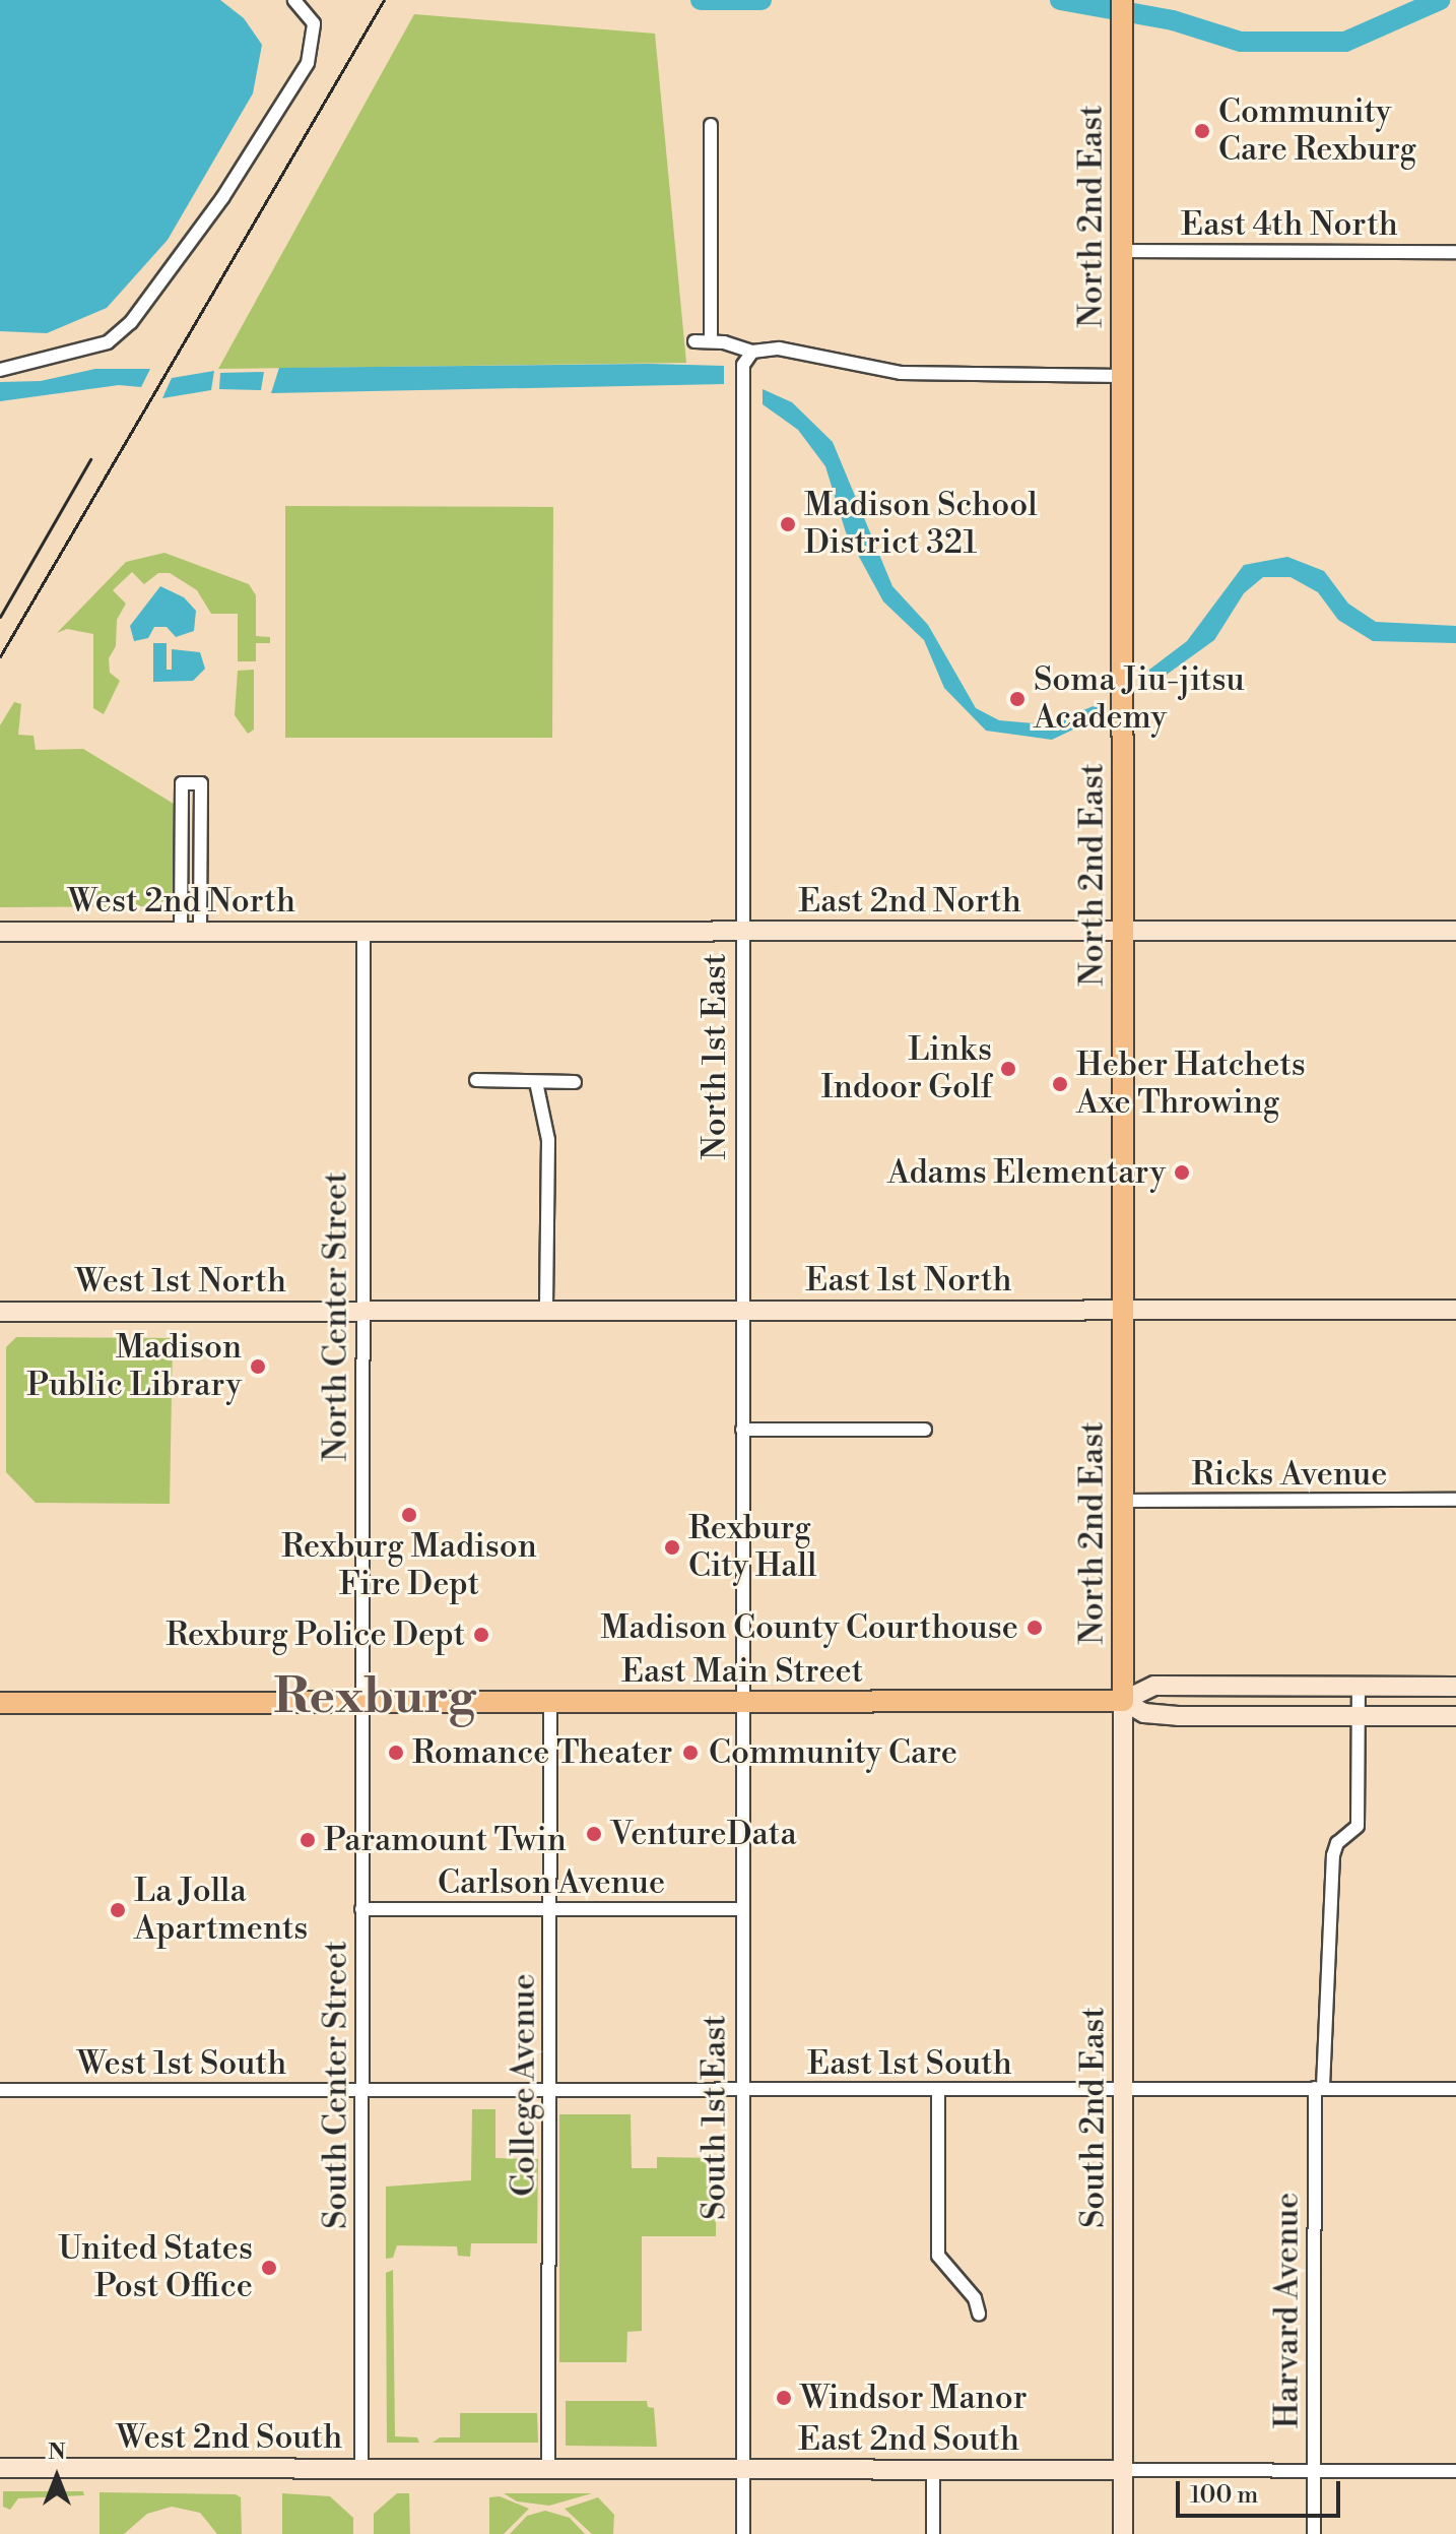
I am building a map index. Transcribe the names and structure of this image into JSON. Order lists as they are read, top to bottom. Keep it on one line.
{"streets":{"main road":["North 2nd East","East Main Street"],"street":["East 4th North","West 2nd North","East 2nd North","North 1st East","East 1st North","West 1st North","North Center Street","Ricks Avenue","Carlson Avenue","West 1st South","East 1st South","South Center Street","College Avenue","South 1st East","South 2nd East","Harvard Avenue","West 2nd South","East 2nd South"]},"crossings":[["North 2nd East","East 4th North"],["North 2nd East","East 2nd North"],["North 2nd East","East 1st North"],["North 2nd East","Ricks Avenue"],["North 2nd East","East Main Street"],["North 2nd East","South 2nd East"],["West 2nd North","East 2nd North"],["West 2nd North","North Center Street"],["East 2nd North","North 1st East"],["East 2nd North","North Center Street"],["North 1st East","East 1st North"],["North 1st East","East Main Street"],["North 1st East","South 1st East"],["East 1st North","West 1st North"],["East 1st North","North Center Street"],["West 1st North","North Center Street"],["North Center Street","East Main Street"],["North Center Street","South Center Street"],["East Main Street","South Center Street"],["East Main Street","College Avenue"],["East Main Street","South 1st East"],["East Main Street","South 2nd East"],["East Main Street","Harvard Avenue"],["Carlson Avenue","South Center Street"],["Carlson Avenue","College Avenue"],["Carlson Avenue","South 1st East"],["West 1st South","East 1st South"],["West 1st South","South Center Street"],["East 1st South","South Center Street"],["East 1st South","College Avenue"],["East 1st South","South 1st East"],["East 1st South","South 2nd East"],["East 1st South","Harvard Avenue"],["South Center Street","West 2nd South"],["South Center Street","East 2nd South"],["College Avenue","East 2nd South"],["South 1st East","East 2nd South"],["South 2nd East","East 2nd South"],["Harvard Avenue","East 2nd South"],["West 2nd South","East 2nd South"]],"districts":["Rexburg"],"places":["Community Care Rexburg","Madison School District 321","Soma Jiu-jitsu Academy","Links Indoor Golf","Heber Hatchets Axe Throwing","Adams Elementary","Madison Public Library","Rexburg Madison Fire Dept","Rexburg City Hall","Madison County Courthouse","Rexburg Police Dept","Romance Theater","Community Care","VentureData","Paramount Twin","La Jolla Apartments","United States Post Office","Windsor Manor"],"scale_bar":"100 m","north":"top"}
